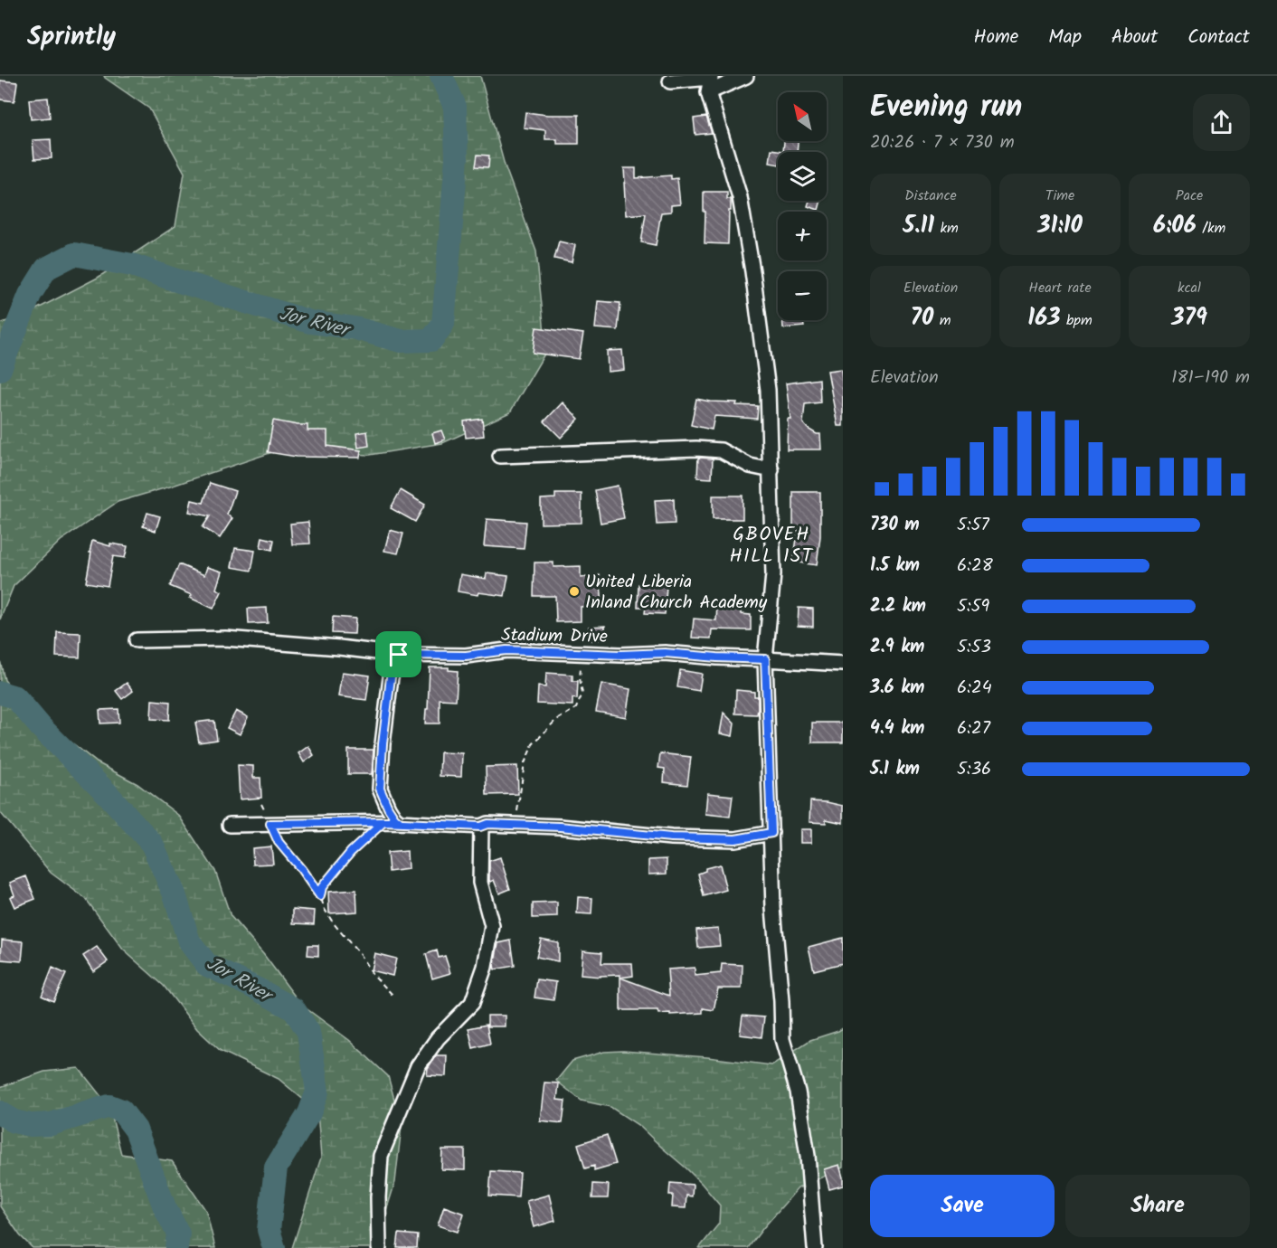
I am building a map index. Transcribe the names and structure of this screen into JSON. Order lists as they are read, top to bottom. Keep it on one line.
{"streets":{"street":["Stadium Drive"]},"districts":["GBOVEH HILL 1ST"],"water":["Jor River"],"places":["United Liberia Inland Church Academy"],"north":"top left","page":{"header":"Sprintly","nav":["Home","Map","About","Contact"],"heading":["Evening run","20:26 · 7 × 730 m"],"map_buttons":["+","−"],"stats":[["Distance","5.11 km"],["Time","31:10"],["Pace","6:06 /km"],["Elevation","70 m"],["Heart rate","163 bpm"],["kcal","379"]],"chart":["Elevation","181–190 m"],"list":[{"name":"730 m","note":"5:57"},{"name":"1.5 km","note":"6:28"},{"name":"2.2 km","note":"5:59"},{"name":"2.9 km","note":"5:53"},{"name":"3.6 km","note":"6:24"},{"name":"4.4 km","note":"6:27"},{"name":"5.1 km","note":"5:36"}],"buttons":["Save","Share"]}}
